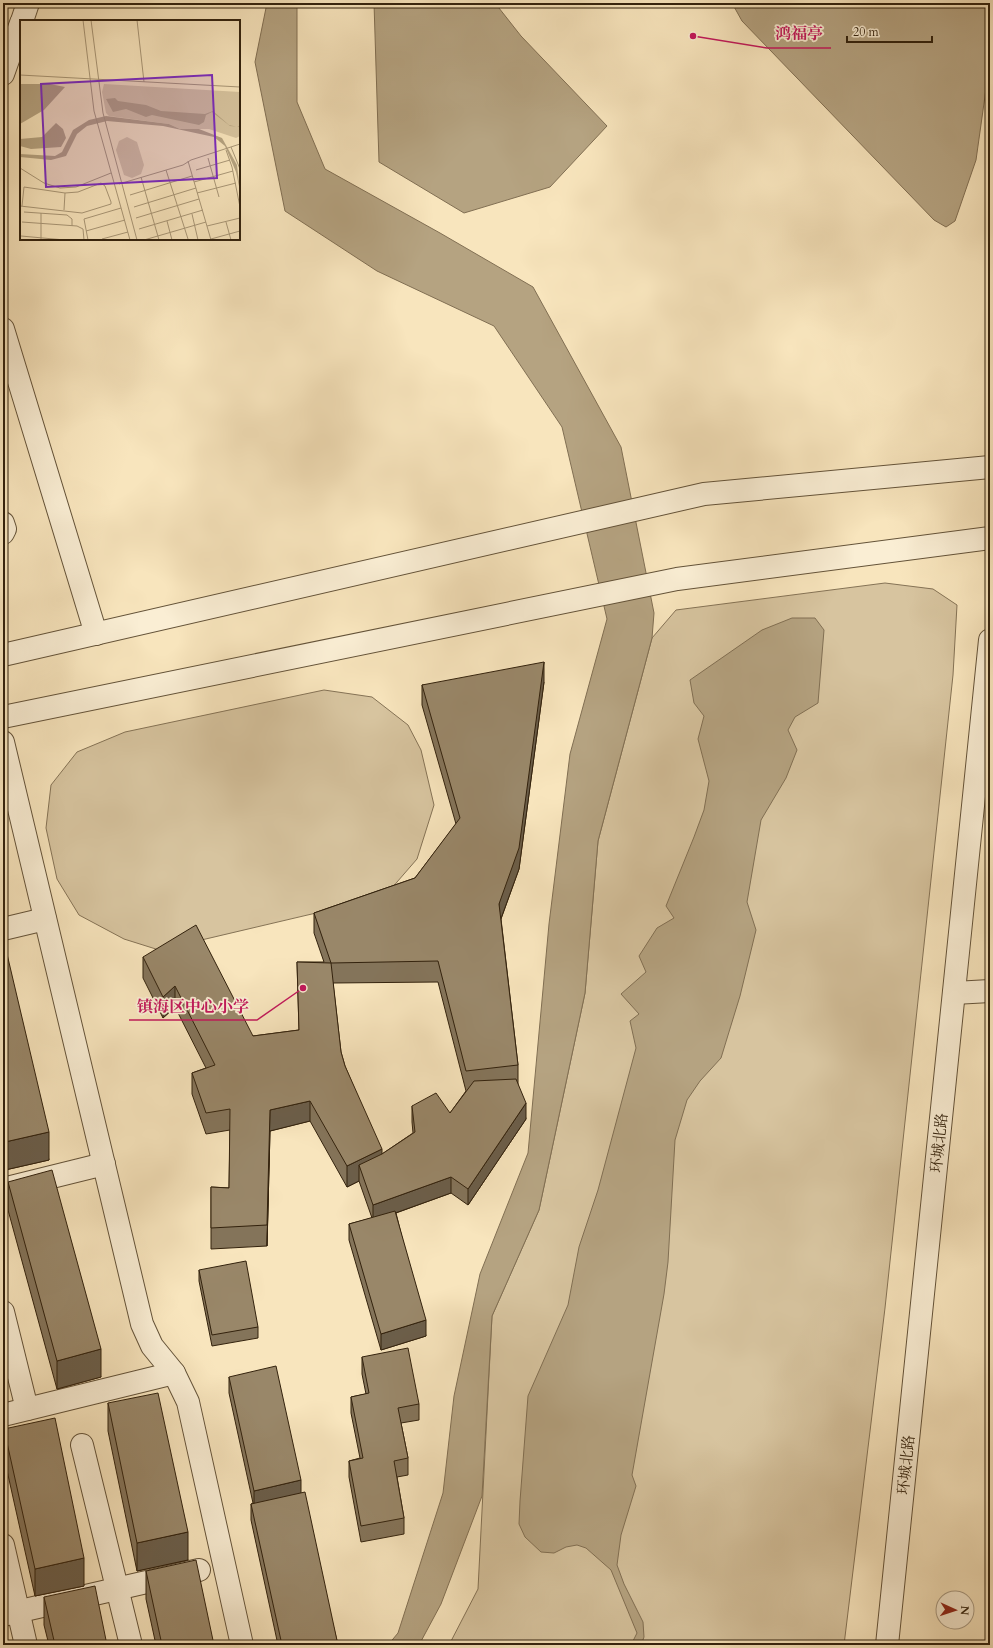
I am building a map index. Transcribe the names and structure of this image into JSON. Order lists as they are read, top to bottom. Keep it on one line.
{"streets":{"street":["环城北路"]},"places":["鸿福亭","镇海区中心小学"],"scale_bar":"20 m","north":"right"}
